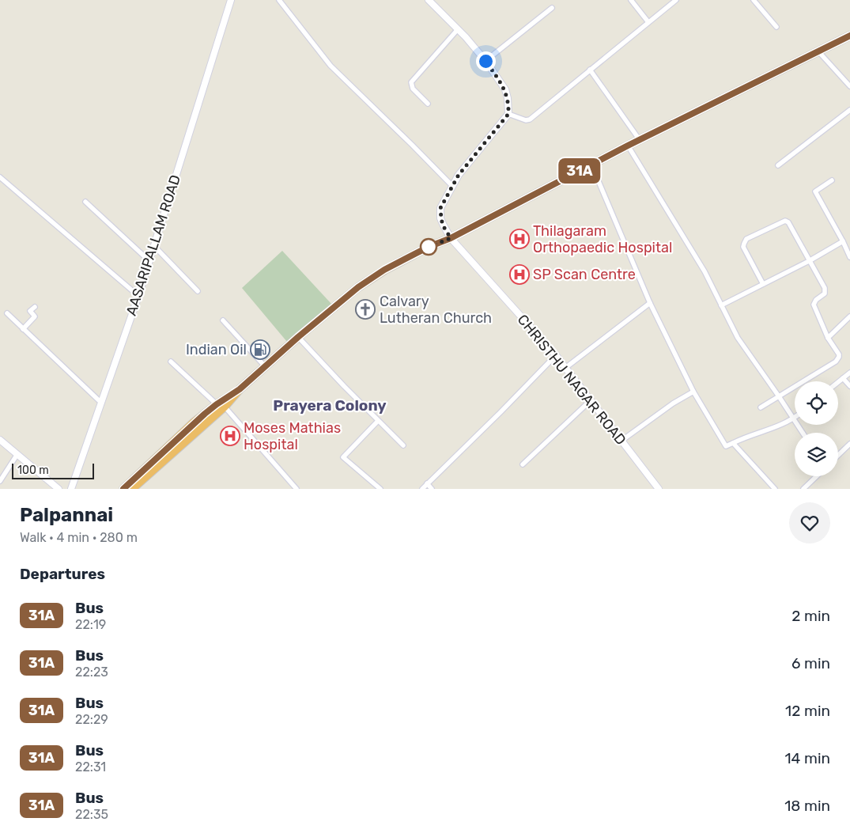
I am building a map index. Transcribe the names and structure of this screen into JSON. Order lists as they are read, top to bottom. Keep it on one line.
{"streets":{"street":["AASARIPALLAM ROAD","CHRISTHU NAGAR ROAD"]},"districts":["Prayera Colony"],"places":{"hospital":["Thilagaram Orthopaedic Hospital","SP Scan Centre","Moses Mathias Hospital"],"church":["Calvary Lutheran Church"],"fuel station":["Indian Oil"]},"lines":["bus line 31A"],"scale_bar":"100 m","page":{"on_map":"31A","scale":"100 m","heading":[["Palpannai","Walk · 4 min · 280 m"],"Departures"],"list":[{"mark":"31A","name":"Bus","note":"22:19","value":"2 min"},{"mark":"31A","name":"Bus","note":"22:23","value":"6 min"},{"mark":"31A","name":"Bus","note":"22:29","value":"12 min"},{"mark":"31A","name":"Bus","note":"22:31","value":"14 min"},{"mark":"31A","name":"Bus","note":"22:35","value":"18 min"}]}}
